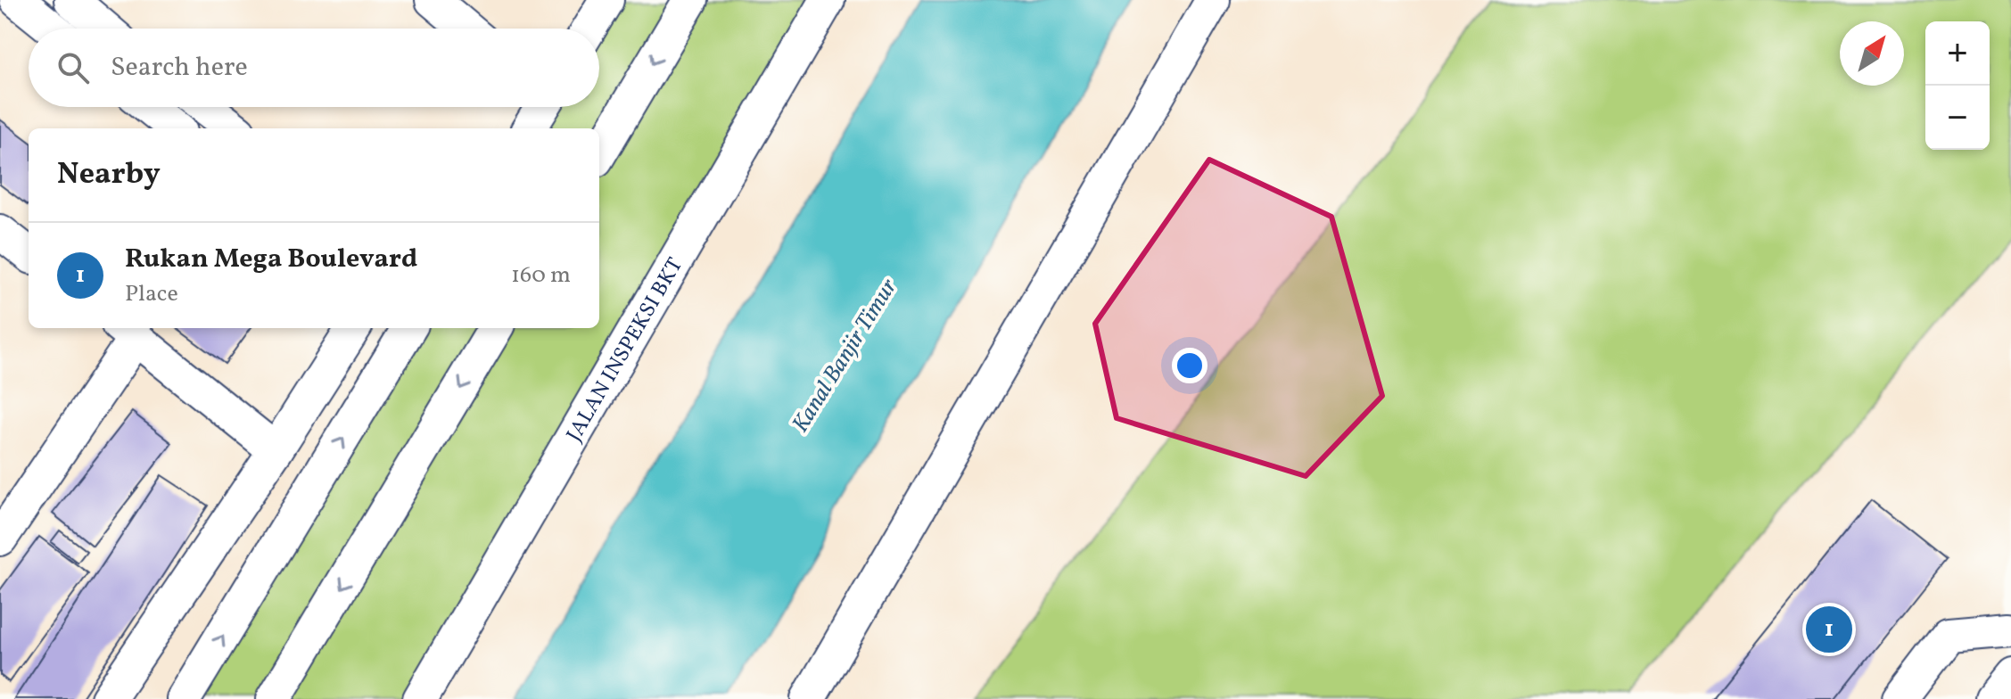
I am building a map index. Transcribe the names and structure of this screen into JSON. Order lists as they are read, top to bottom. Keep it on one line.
{"streets":{"street":["JALAN INSPEKSI BKT"]},"water":["Kanal Banjir Timur"],"north":"top right","page":{"map_buttons":["+","−"],"search":"Search here","heading":"Nearby","list":[{"mark":"1","name":"Rukan Mega Boulevard","note":"Place","value":"160 m"}],"pins":"1"}}
